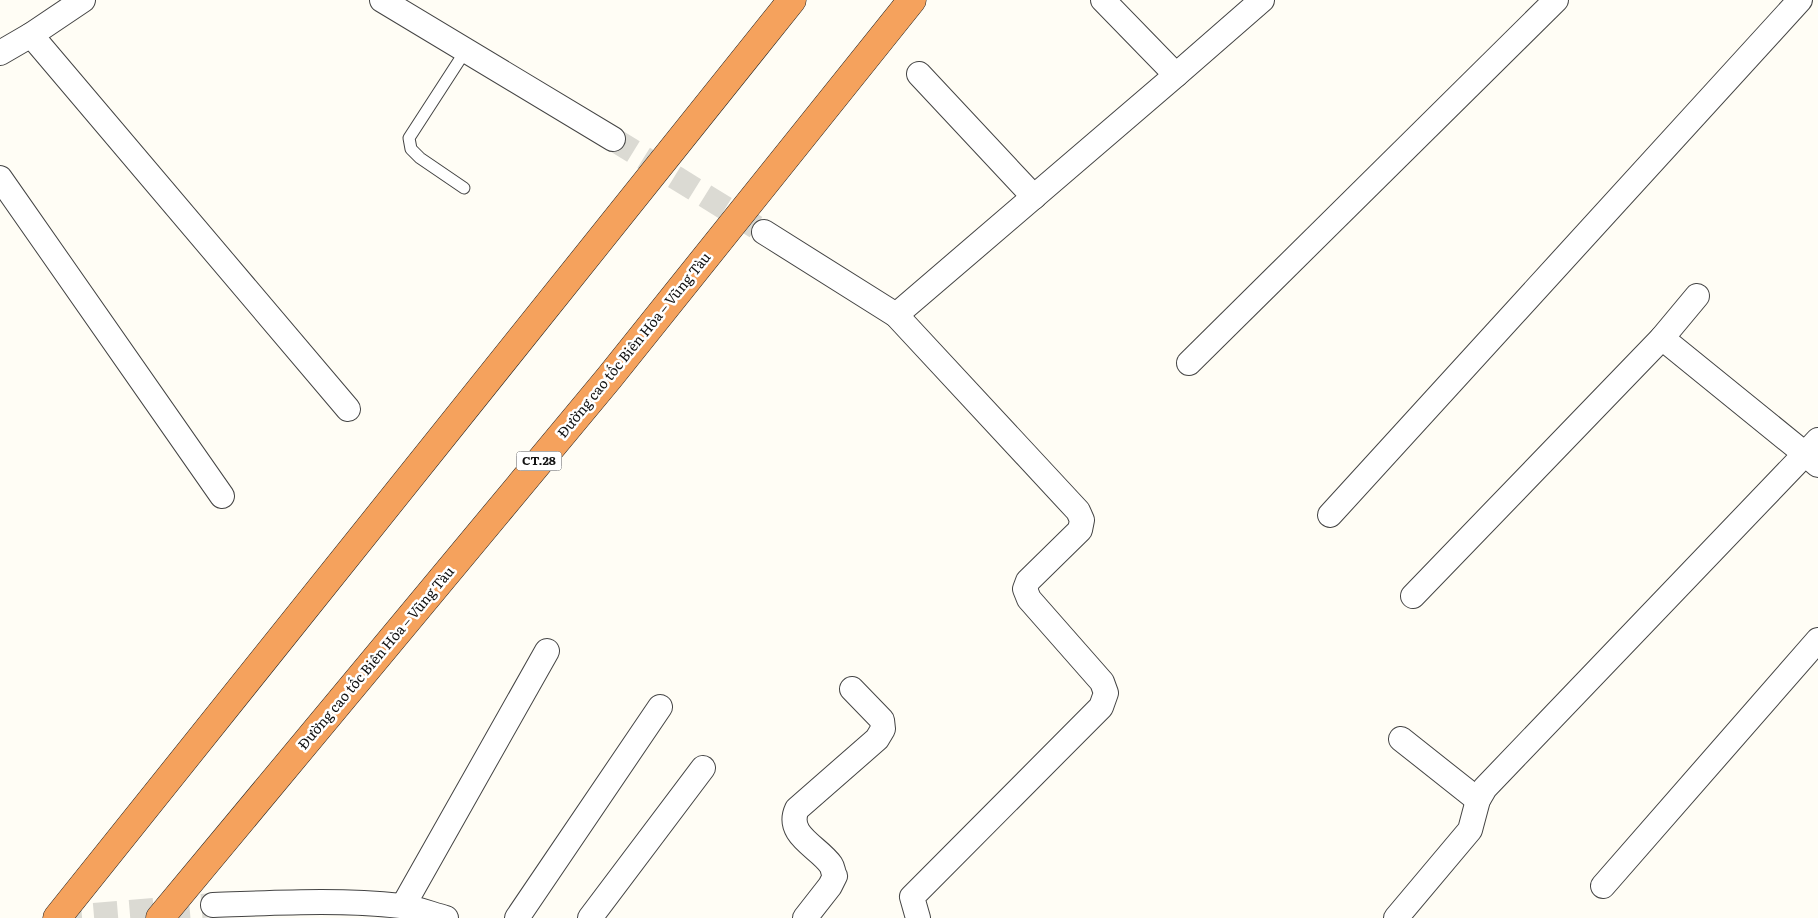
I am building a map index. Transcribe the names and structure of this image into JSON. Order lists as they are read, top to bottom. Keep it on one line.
{"streets":{"highway":["Đường cao tốc Biên Hòa – Vũng Tàu","CT.28"]}}
